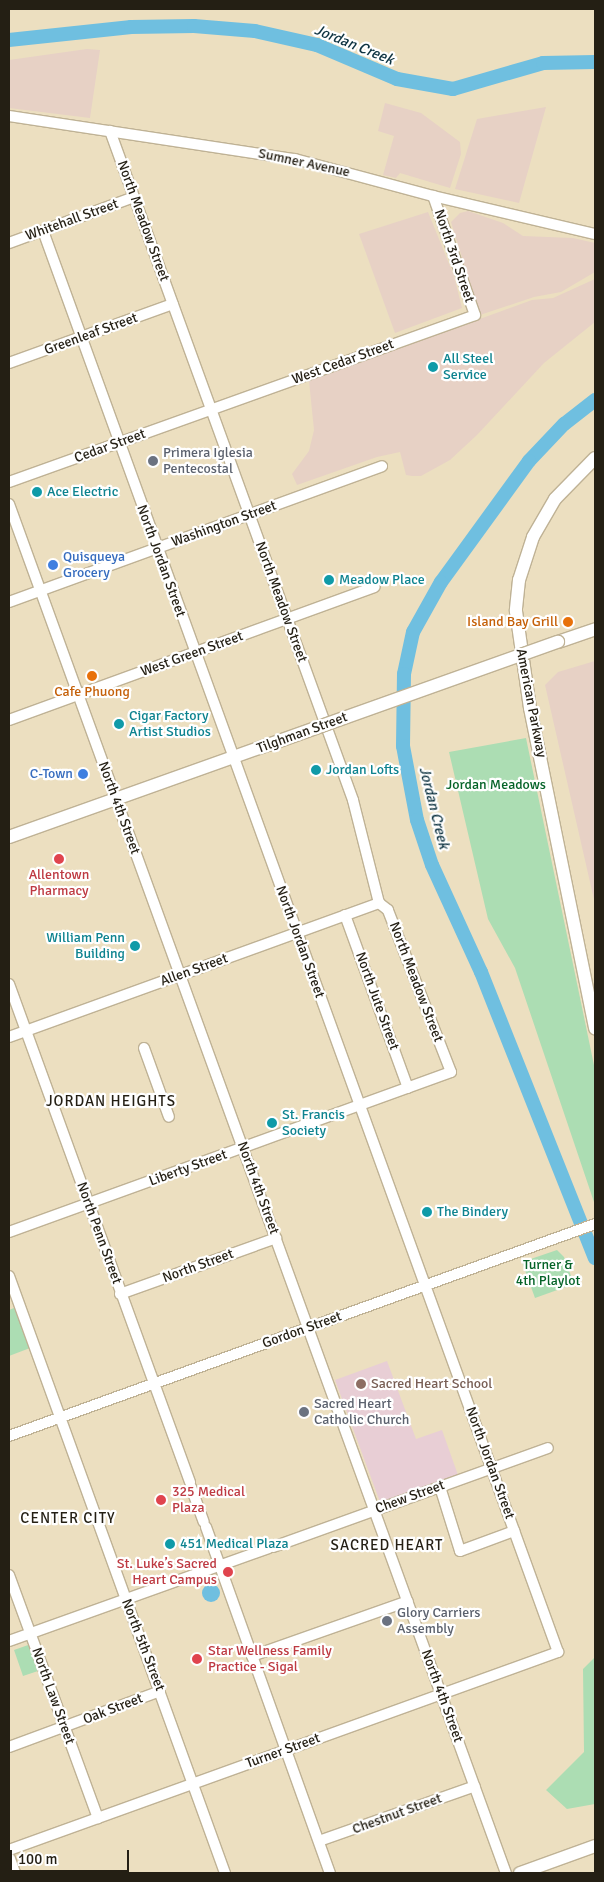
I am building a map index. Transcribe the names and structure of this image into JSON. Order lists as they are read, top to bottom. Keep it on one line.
{"streets":{"main road":["American Parkway","Tilghman Street"],"street":["Sumner Avenue","Whitehall Street","North Meadow Street","North 3rd Street","Greenleaf Street","West Cedar Street","Cedar Street","Washington Street","North Jordan Street","West Green Street","North 4th Street","Allen Street","North Jute Street","Liberty Street","North Penn Street","North Street","Gordon Street","Chew Street","North 5th Street","North Law Street","Oak Street","Turner Street","Chestnut Street"]},"crossings":[["Sumner Avenue","North Meadow Street"],["Sumner Avenue","North 3rd Street"],["Whitehall Street","North Meadow Street"],["Whitehall Street","North Jordan Street"],["North Meadow Street","Greenleaf Street"],["North Meadow Street","West Cedar Street"],["North Meadow Street","Cedar Street"],["North Meadow Street","Washington Street"],["North Meadow Street","West Green Street"],["North Meadow Street","Allen Street"],["North Meadow Street","Liberty Street"],["North 3rd Street","West Cedar Street"],["Greenleaf Street","North Jordan Street"],["West Cedar Street","Cedar Street"],["Cedar Street","North Jordan Street"],["Washington Street","North Jordan Street"],["Washington Street","North 4th Street"],["North Jordan Street","West Green Street"],["North Jordan Street","Tilghman Street"],["North Jordan Street","Allen Street"],["North Jordan Street","Liberty Street"],["North Jordan Street","Gordon Street"],["North Jordan Street","Chew Street"],["North Jordan Street","Turner Street"],["West Green Street","North 4th Street"],["Tilghman Street","North 4th Street"],["North 4th Street","Allen Street"],["North 4th Street","Liberty Street"],["North 4th Street","North Street"],["North 4th Street","Gordon Street"],["North 4th Street","Chew Street"],["North 4th Street","Turner Street"],["North 4th Street","Chestnut Street"],["Allen Street","North Jute Street"],["Allen Street","North Penn Street"],["North Jute Street","Liberty Street"],["Liberty Street","North Penn Street"],["North Penn Street","North Street"],["North Penn Street","Gordon Street"],["North Penn Street","Chew Street"],["North Penn Street","Turner Street"],["North Penn Street","Chestnut Street"],["Gordon Street","North 5th Street"],["Chew Street","North 5th Street"],["Chew Street","North Law Street"],["North 5th Street","Oak Street"],["North 5th Street","Turner Street"],["North Law Street","Oak Street"],["North Law Street","Turner Street"]],"districts":["JORDAN HEIGHTS","CENTER CITY","SACRED HEART"],"water":["Jordan Creek"],"parks":["Jordan Meadows","Turner & 4th Playlot"],"places":["All Steel Service","Primera Iglesia Pentecostal","Ace Electric","Quisqueya Grocery","Meadow Place","Island Bay Grill","Cafe Phuong","Cigar Factory Artist Studios","Jordan Lofts","C-Town","Allentown Pharmacy","William Penn Building","St. Francis Society","The Bindery","Sacred Heart School","Sacred Heart Catholic Church","325 Medical Plaza","451 Medical Plaza","St. Luke’s Sacred Heart Campus","Glory Carriers Assembly","Star Wellness Family Practice - Sigal"],"scale_bar":"100 m"}
